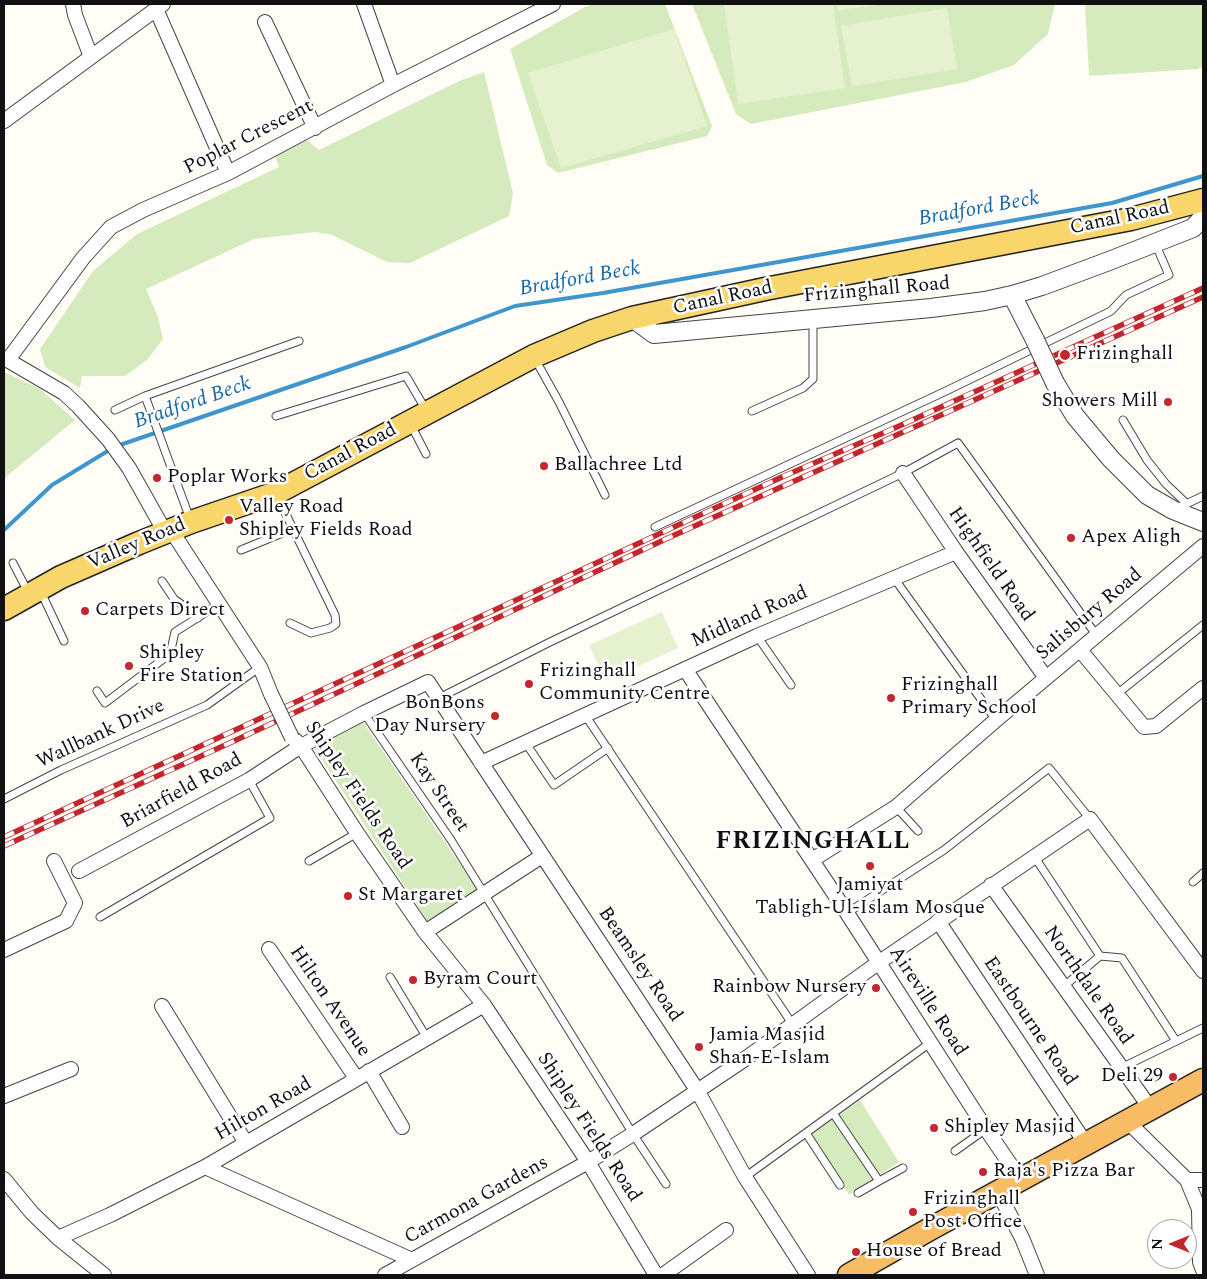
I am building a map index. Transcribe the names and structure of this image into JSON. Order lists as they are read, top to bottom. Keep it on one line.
{"streets":{"main road":["Canal Road","Valley Road"],"street":["Poplar Crescent","Frizinghall Road","Highfield Road","Salisbury Road","Midland Road","Briarfield Road","Shipley Fields Road","Beamsley Road","Northdale Road","Hilton Avenue","Aireville Road","Eastbourne Road","Hilton Road","Carmona Gardens"],"lane":["Wallbank Drive","Kay Street"]},"crossings":[["Poplar Crescent","Shipley Fields Road"],["Canal Road","Frizinghall Road"],["Canal Road","Valley Road"],["Valley Road","Shipley Fields Road"],["Highfield Road","Salisbury Road"],["Highfield Road","Midland Road"],["Salisbury Road","Aireville Road"],["Midland Road","Beamsley Road"],["Midland Road","Aireville Road"],["Wallbank Drive","Shipley Fields Road"],["Briarfield Road","Kay Street"],["Briarfield Road","Shipley Fields Road"],["Briarfield Road","Beamsley Road"],["Kay Street","Carmona Gardens"],["Shipley Fields Road","Hilton Road"],["Shipley Fields Road","Carmona Gardens"],["Beamsley Road","Carmona Gardens"],["Northdale Road","Carmona Gardens"],["Hilton Avenue","Hilton Road"],["Aireville Road","Carmona Gardens"],["Eastbourne Road","Carmona Gardens"]],"districts":["FRIZINGHALL"],"water":["Bradford Beck"],"places":["Frizinghall","Showers Mill","Ballachree Ltd","Poplar Works","Valley Road Shipley Fields Road","Apex Aligh","Carpets Direct","Shipley Fire Station","Frizinghall Community Centre","Frizinghall Primary School","BonBons Day Nursery","Jamiyat Tabligh-Ul-Islam Mosque","St Margaret","Byram Court","Rainbow Nursery","Jamia Masjid Shan-E-Islam","Deli 29","Shipley Masjid","Raja's Pizza Bar","Frizinghall Post Office","House of Bread"],"north":"left"}
